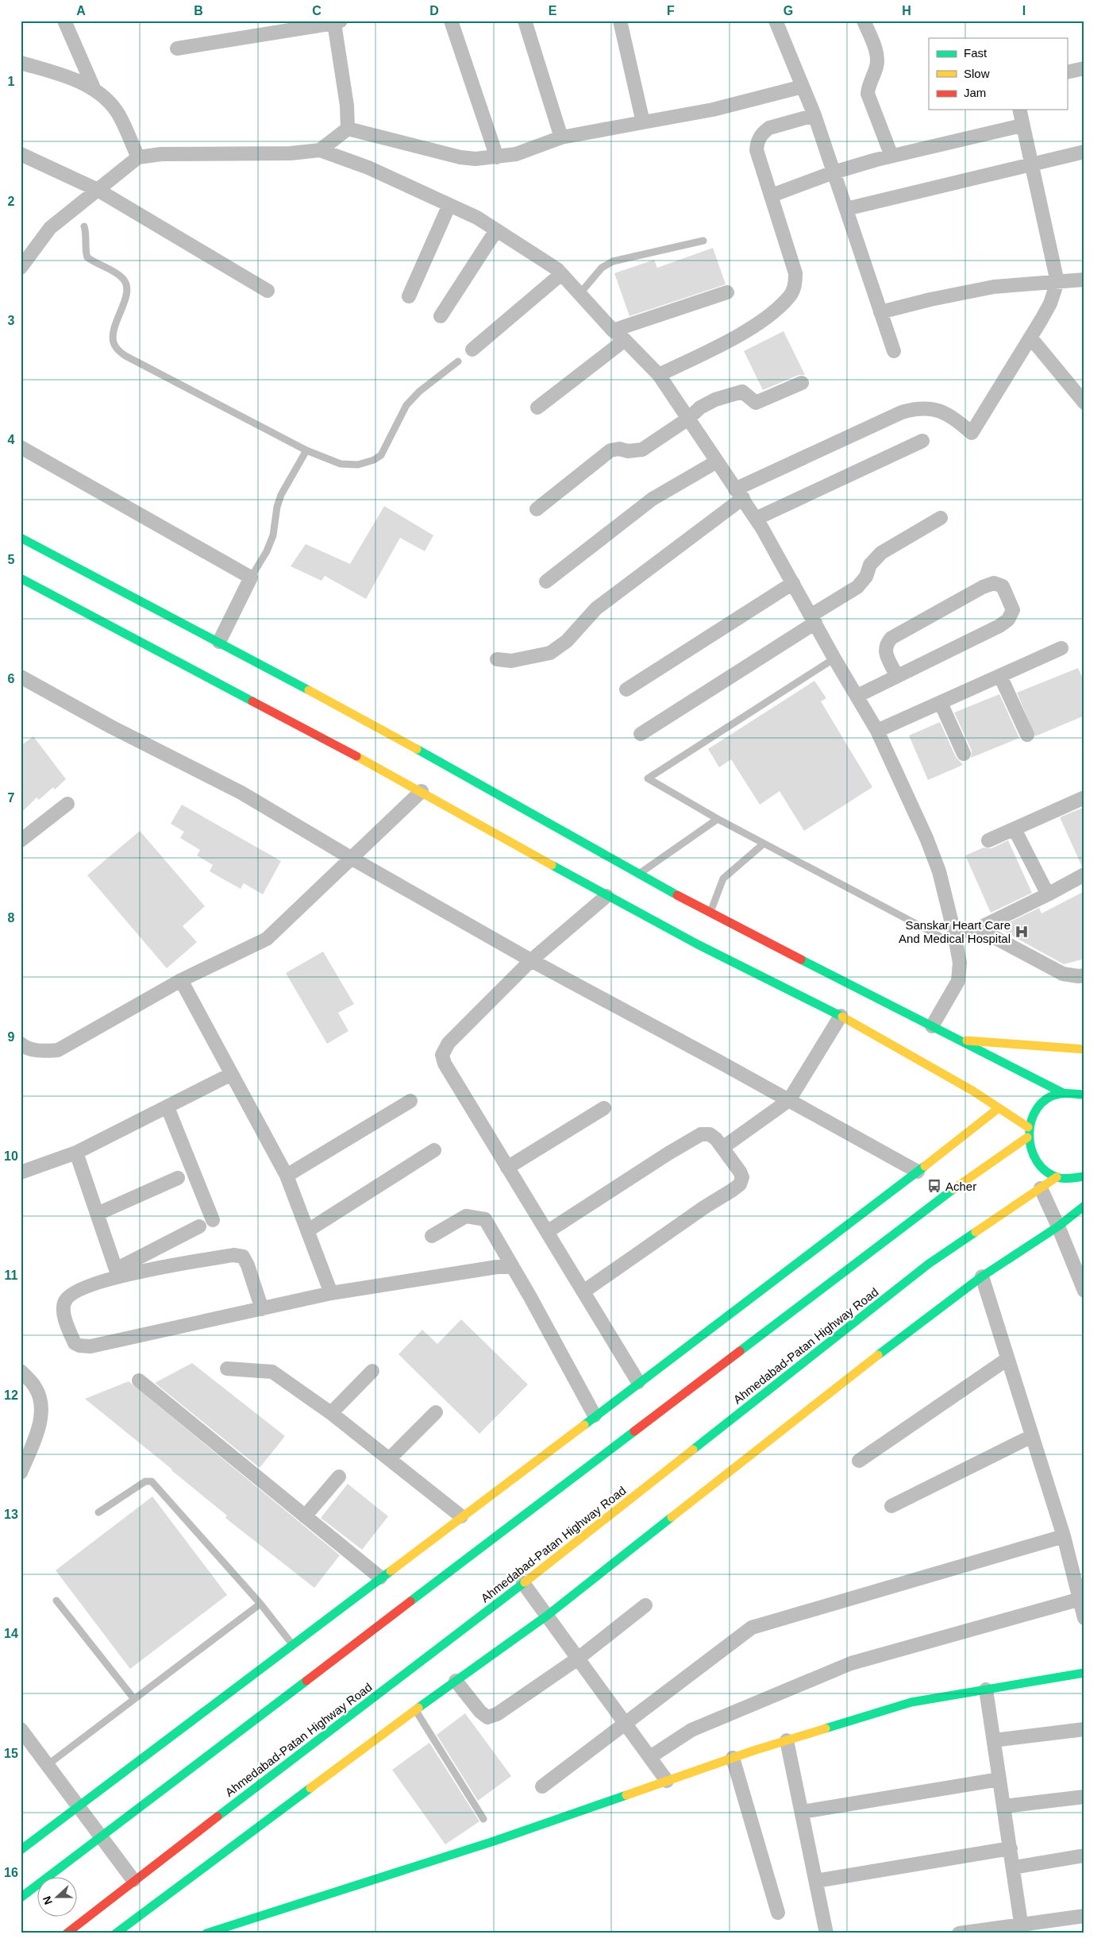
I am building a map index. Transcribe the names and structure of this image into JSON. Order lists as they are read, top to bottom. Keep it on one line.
{"streets":{"main road":["Ahmedabad-Patan Highway Road"]},"places":{"hospital":["Sanskar Heart Care And Medical Hospital"],"bus stop":["Acher"]},"legend":["Fast","Slow","Jam"],"north":"left","grid":{"columns":["A","B","C","D","E","F","G","H","I"],"rows":["1","2","3","4","5","6","7","8","9","10","11","12","13","14","15","16"]}}
